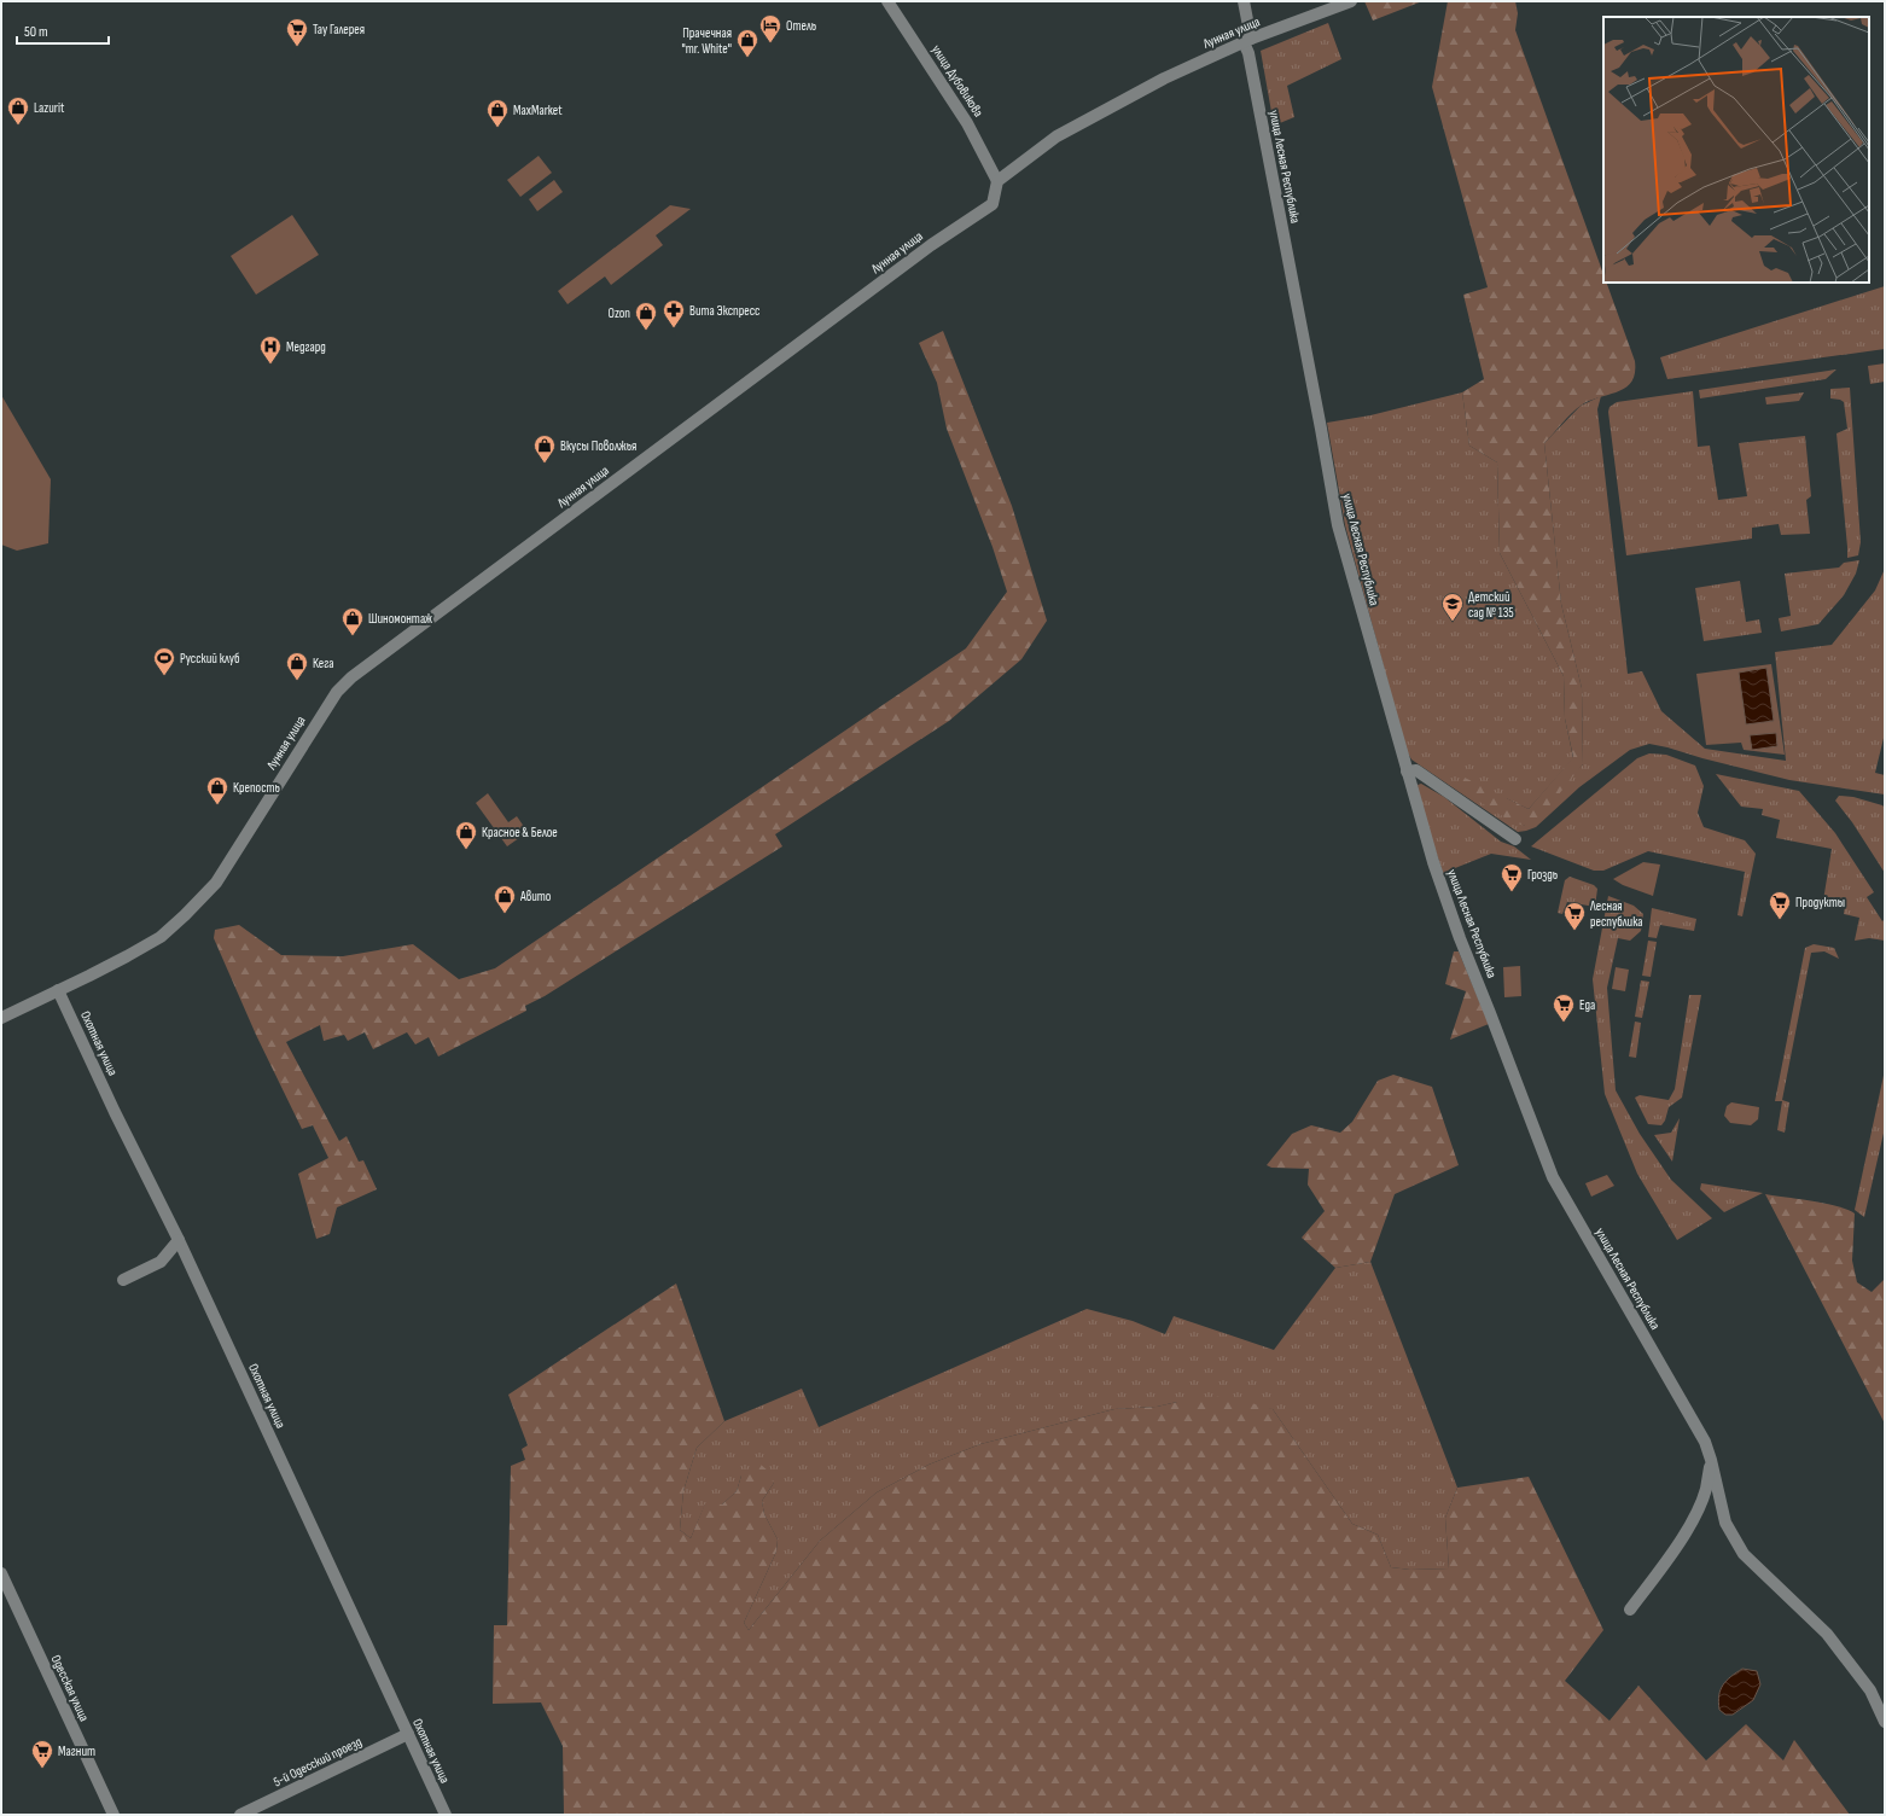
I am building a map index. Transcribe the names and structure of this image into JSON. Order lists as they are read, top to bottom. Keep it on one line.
{"streets":{"street":["Лунная улица","улица Дубовикова","улица Лесная Республика","Охотная улица","Одесская улица","5-й Одесский проезд"]},"crossings":[["Лунная улица","улица Дубовикова"],["Лунная улица","улица Лесная Республика"],["Лунная улица","Охотная улица"],["Охотная улица","5-й Одесский проезд"]],"places":{"hotel":["Отель"],"supermarket":["Тау Галерея","Гроздь","Продукты","Лесная республика","Еда","Магнит"],"shop":["Прачечная \"mr. White\"","Lazurit","MaxMarket","Ozon","Вкусы Поволжья","Шиномонтаж","Кега","Крепость","Красное & Белое","Авито"],"pharmacy":["Вита Экспресс"],"hospital":["Медгард"],"school or university":["Детский сад № 135"],"sports":["Русский клуб"]},"scale_bar":"50 m"}
